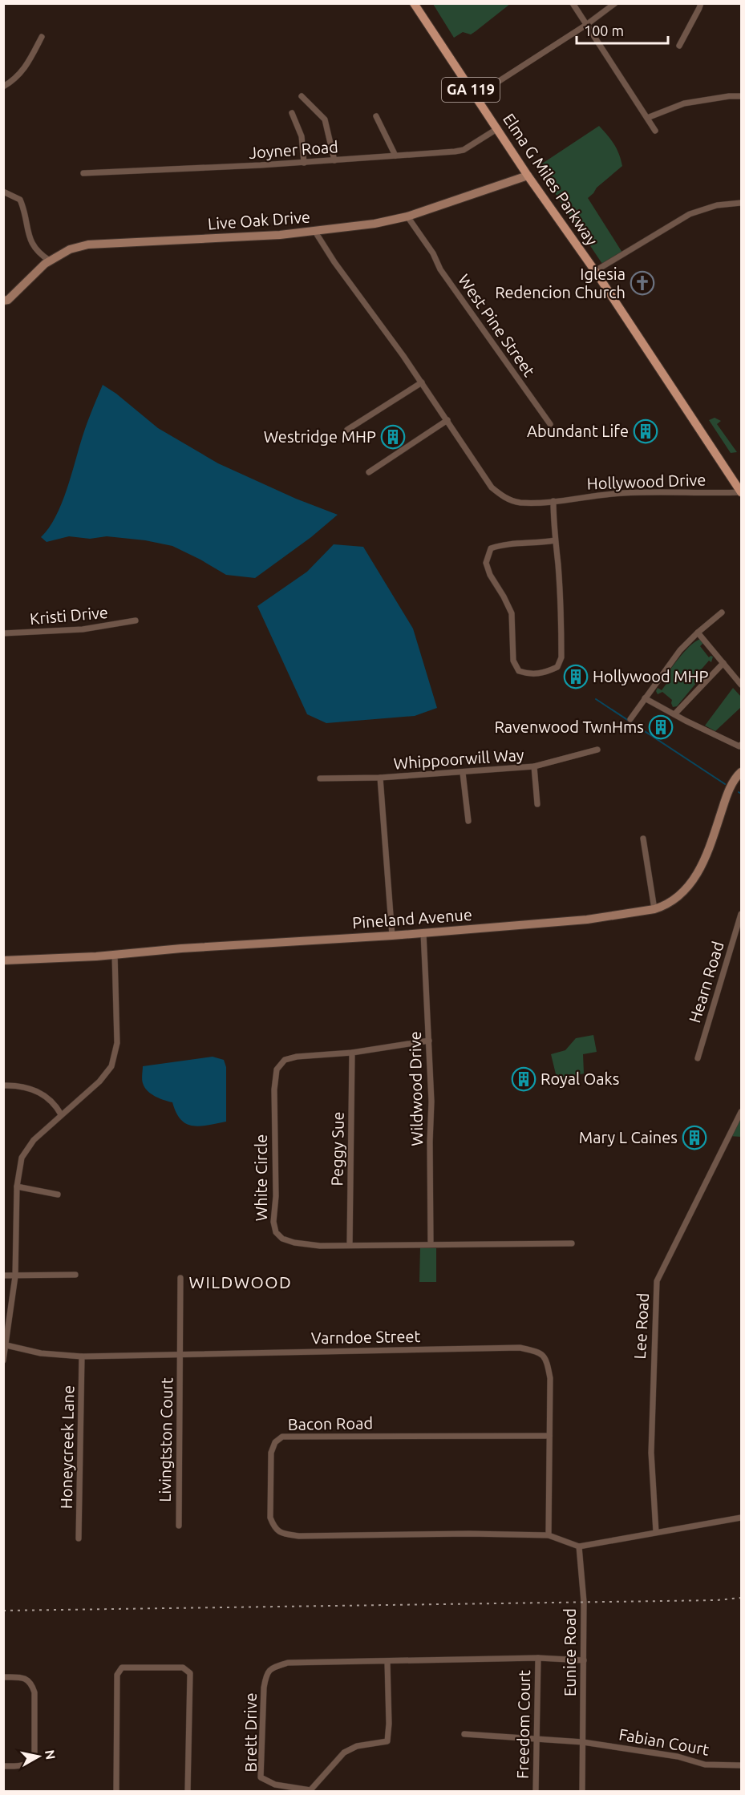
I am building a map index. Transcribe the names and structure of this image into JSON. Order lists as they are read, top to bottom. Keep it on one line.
{"streets":{"main road":["GA 119","Elma G Miles Parkway"],"street":["Joyner Road","Live Oak Drive","West Pine Street","Hollywood Drive","Kristi Drive","Whippoorwill Way","Pineland Avenue","Hearn Road","Wildwood Drive","Peggy Sue","White Circle","Lee Road","Varndoe Street","Bacon Road","Livingtston Court","Honeycreek Lane","Eunice Road","Freedom Court","Brett Drive","Fabian Court"]},"crossings":[["Joyner Road","Elma G Miles Parkway"],["Elma G Miles Parkway","Live Oak Drive"],["Elma G Miles Parkway","Hollywood Drive"],["Live Oak Drive","West Pine Street"],["Live Oak Drive","Hollywood Drive"],["Pineland Avenue","Wildwood Drive"],["Wildwood Drive","White Circle"],["Peggy Sue","White Circle"],["Varndoe Street","Bacon Road"],["Varndoe Street","Livingtston Court"],["Varndoe Street","Honeycreek Lane"],["Eunice Road","Brett Drive"],["Eunice Road","Fabian Court"],["Freedom Court","Brett Drive"],["Freedom Court","Fabian Court"]],"districts":["WILDWOOD"],"places":{"church":["Iglesia Redencion Church"],"building":["Abundant Life","Westridge MHP","Hollywood MHP","Ravenwood TwnHms","Royal Oaks","Mary L Caines"]},"scale_bar":"100 m","north":"right"}
